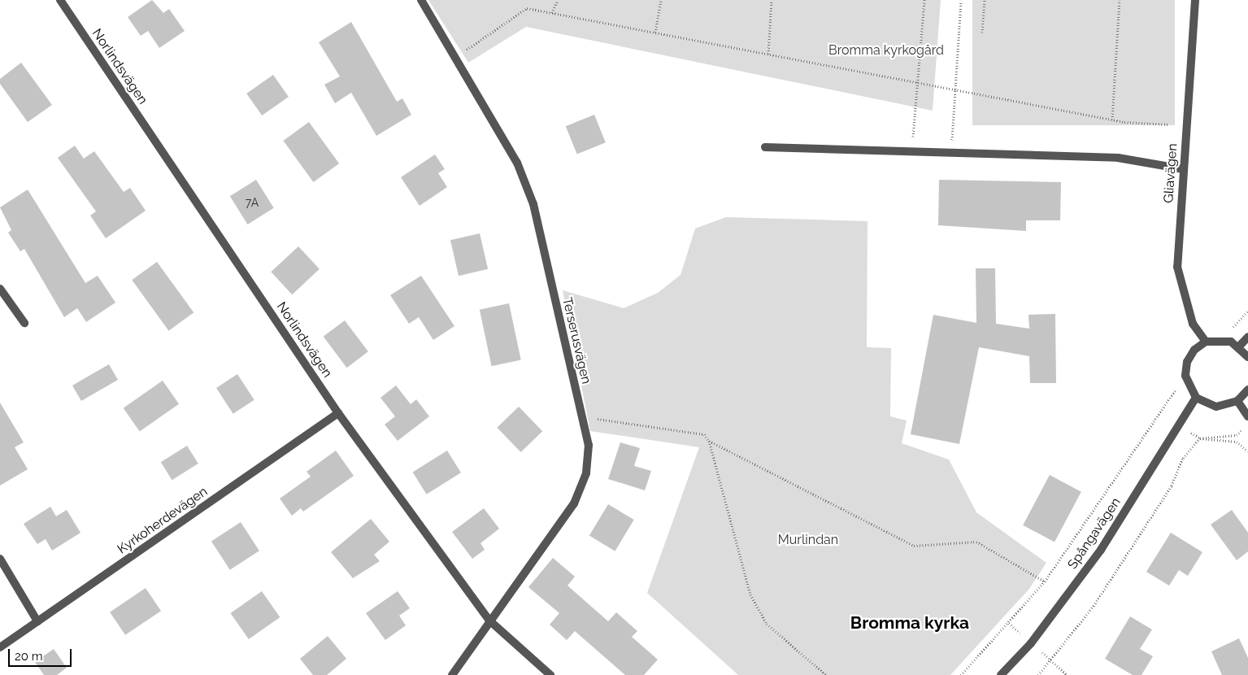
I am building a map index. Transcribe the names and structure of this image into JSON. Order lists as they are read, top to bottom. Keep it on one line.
{"streets":{"street":["Norlindsvägen","Gliavägen","Terserusvägen","Kyrkoherdevägen","Spångavägen"]},"crossings":[["Norlindsvägen","Terserusvägen"],["Norlindsvägen","Kyrkoherdevägen"]],"districts":["Bromma kyrka"],"parks":["Bromma kyrkogård","Murlindan"],"house_numbers":["7A"],"scale_bar":"20 m"}
